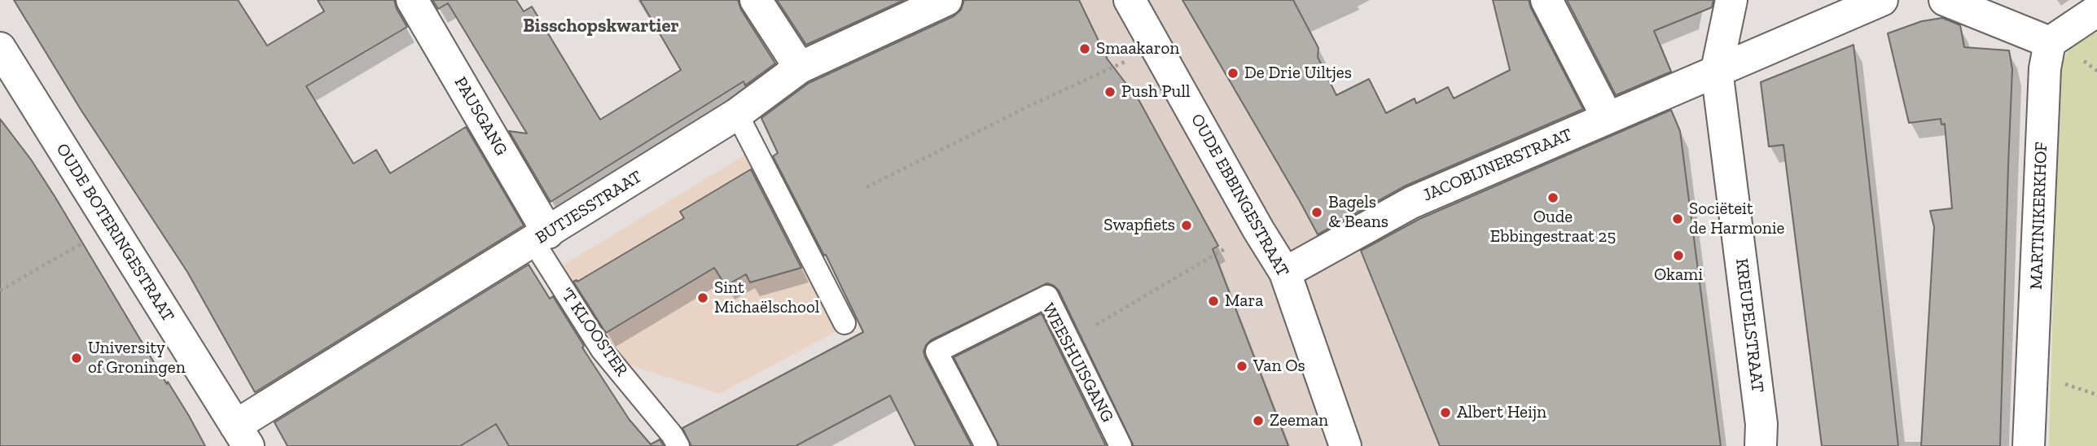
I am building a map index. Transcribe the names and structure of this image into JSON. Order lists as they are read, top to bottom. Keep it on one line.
{"streets":{"street":["PAUSGANG","JACOBIJNERSTRAAT","OUDE EBBINGESTRAAT","BUTJESSTRAAT","MARTINIKERKHOF","OUDE BOTERINGESTRAAT","KREUPELSTRAAT"],"lane":["'T KLOOSTER","WEESHUISGANG"]},"crossings":[["PAUSGANG","BUTJESSTRAAT"],["PAUSGANG","'T KLOOSTER"],["JACOBIJNERSTRAAT","OUDE EBBINGESTRAAT"],["JACOBIJNERSTRAAT","KREUPELSTRAAT"],["BUTJESSTRAAT","OUDE BOTERINGESTRAAT"],["BUTJESSTRAAT","'T KLOOSTER"]],"districts":["Bisschopskwartier"],"places":["Smaakaron","De Drie Uiltjes","Push Pull","Oude Ebbingestraat 25","Bagels & Beans","Sociëteit de Harmonie","Swapfiets","Okami","Sint Michaëlschool","Mara","University of Groningen","Van Os","Albert Heijn","Zeeman"]}
